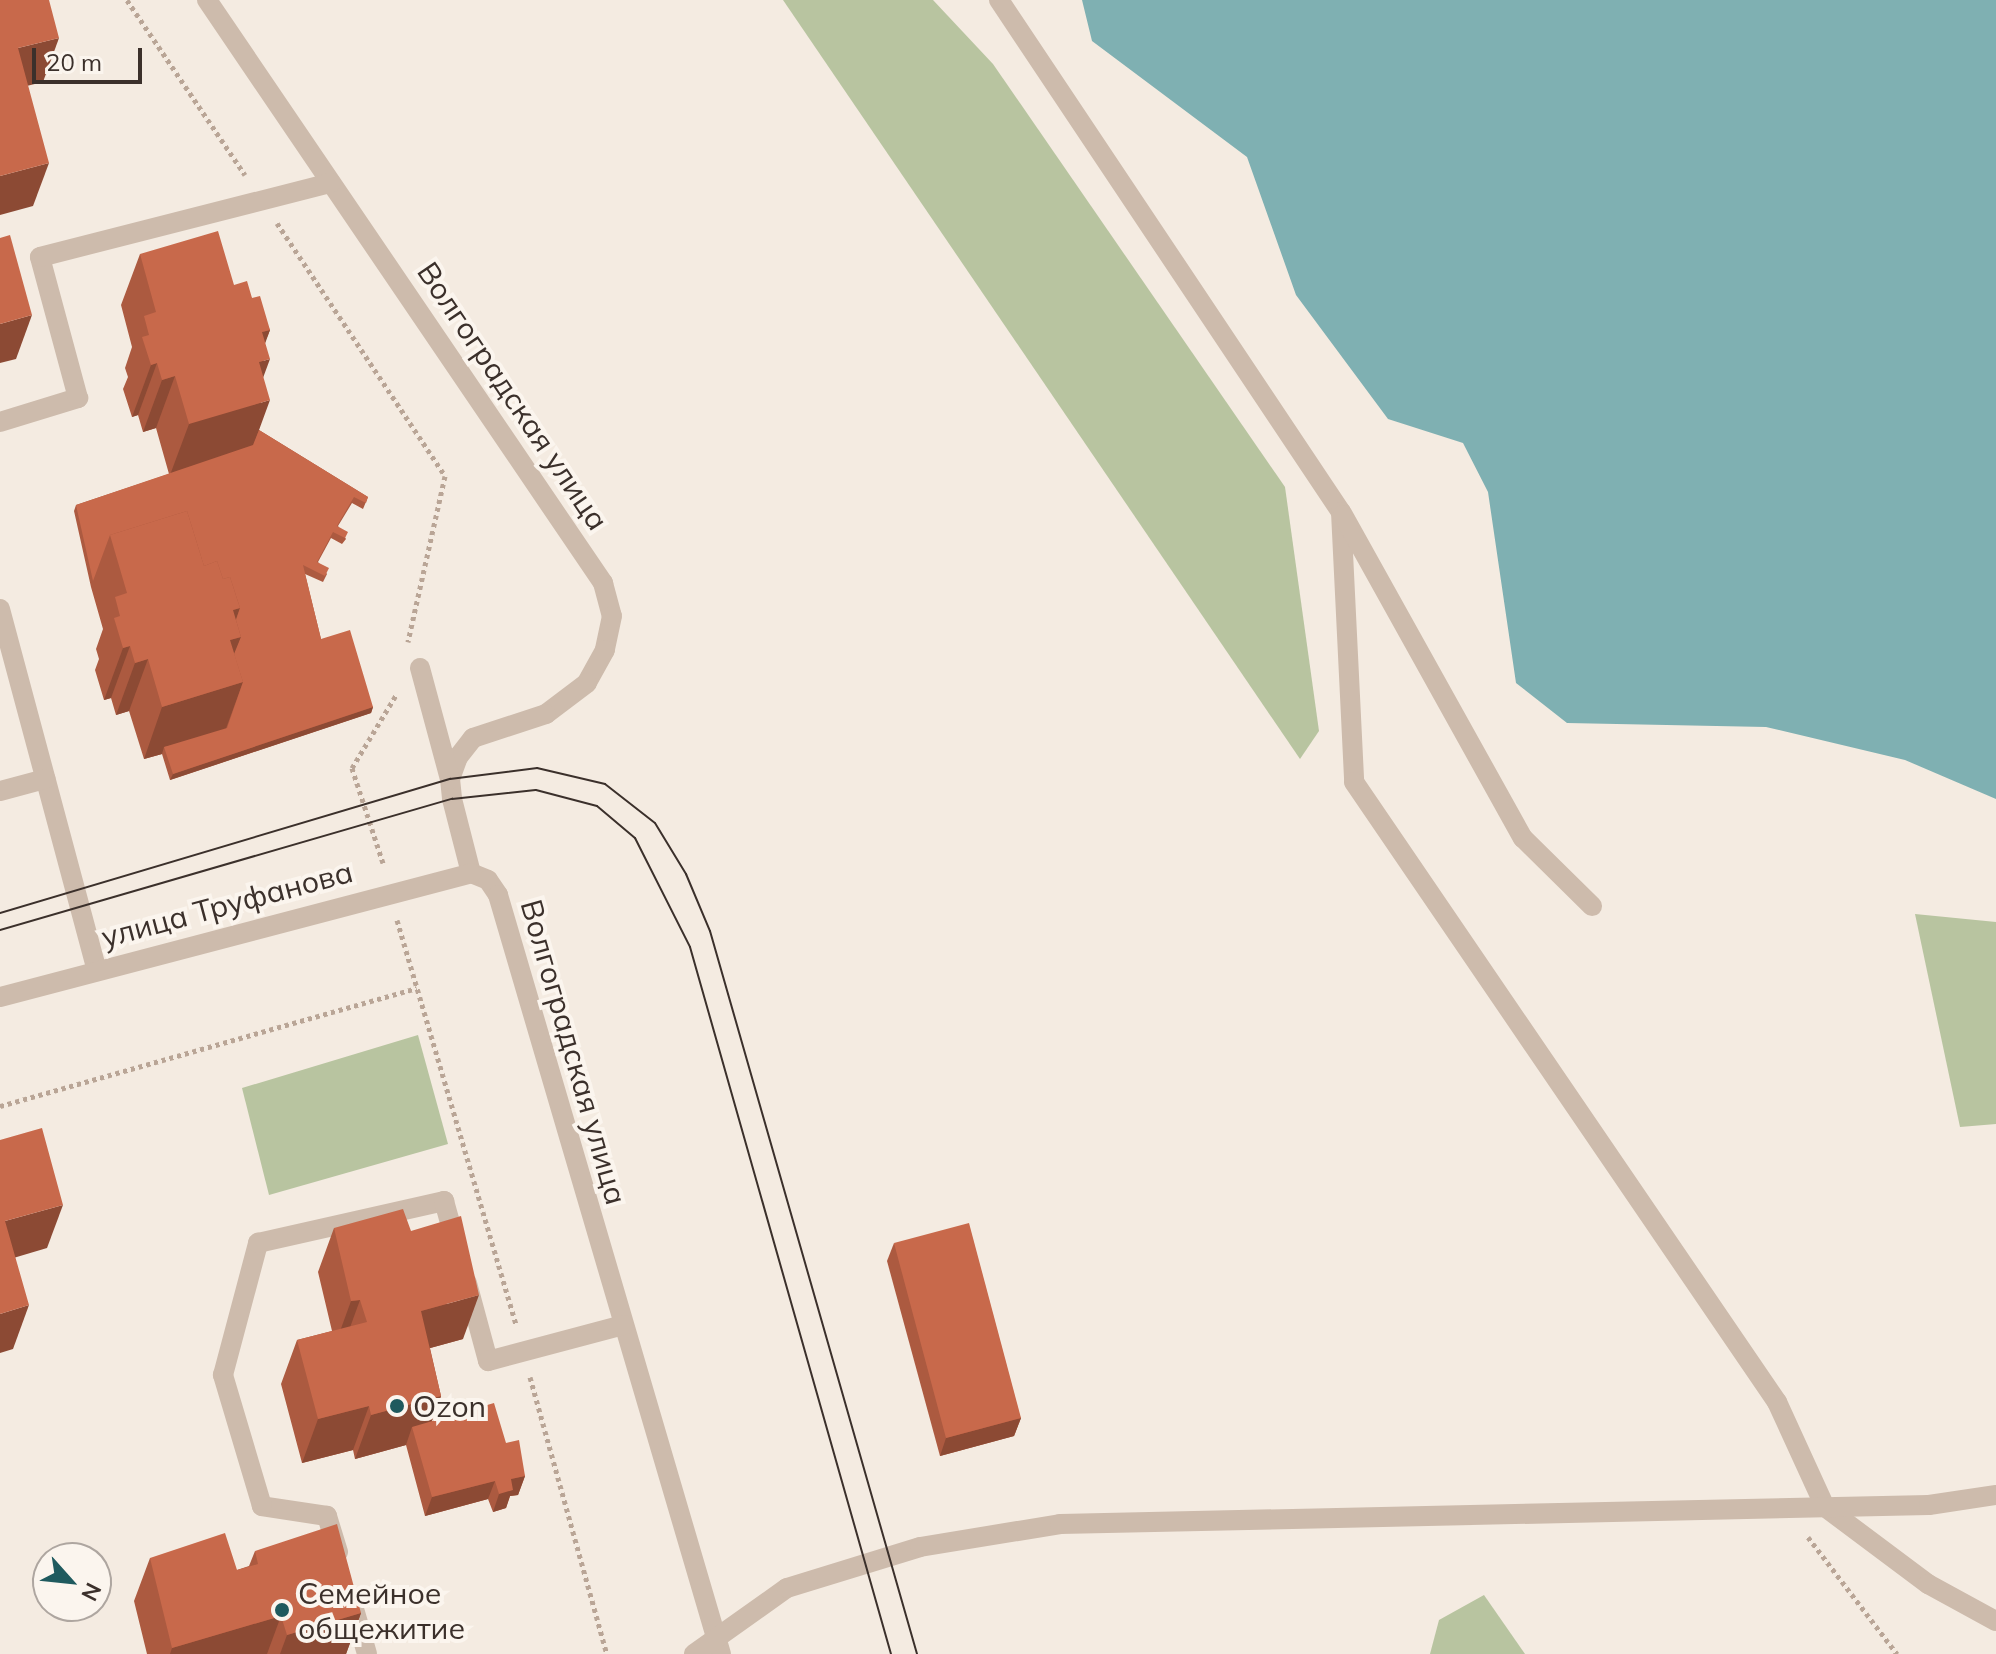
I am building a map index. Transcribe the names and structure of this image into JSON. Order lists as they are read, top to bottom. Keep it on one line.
{"streets":{"street":["Волгоградская улица","улица Труфанова"]},"crossings":[["Волгоградская улица","улица Труфанова"]],"places":["Ozon","Семейное общежитие"],"scale_bar":"20 m","north":"bottom right"}
